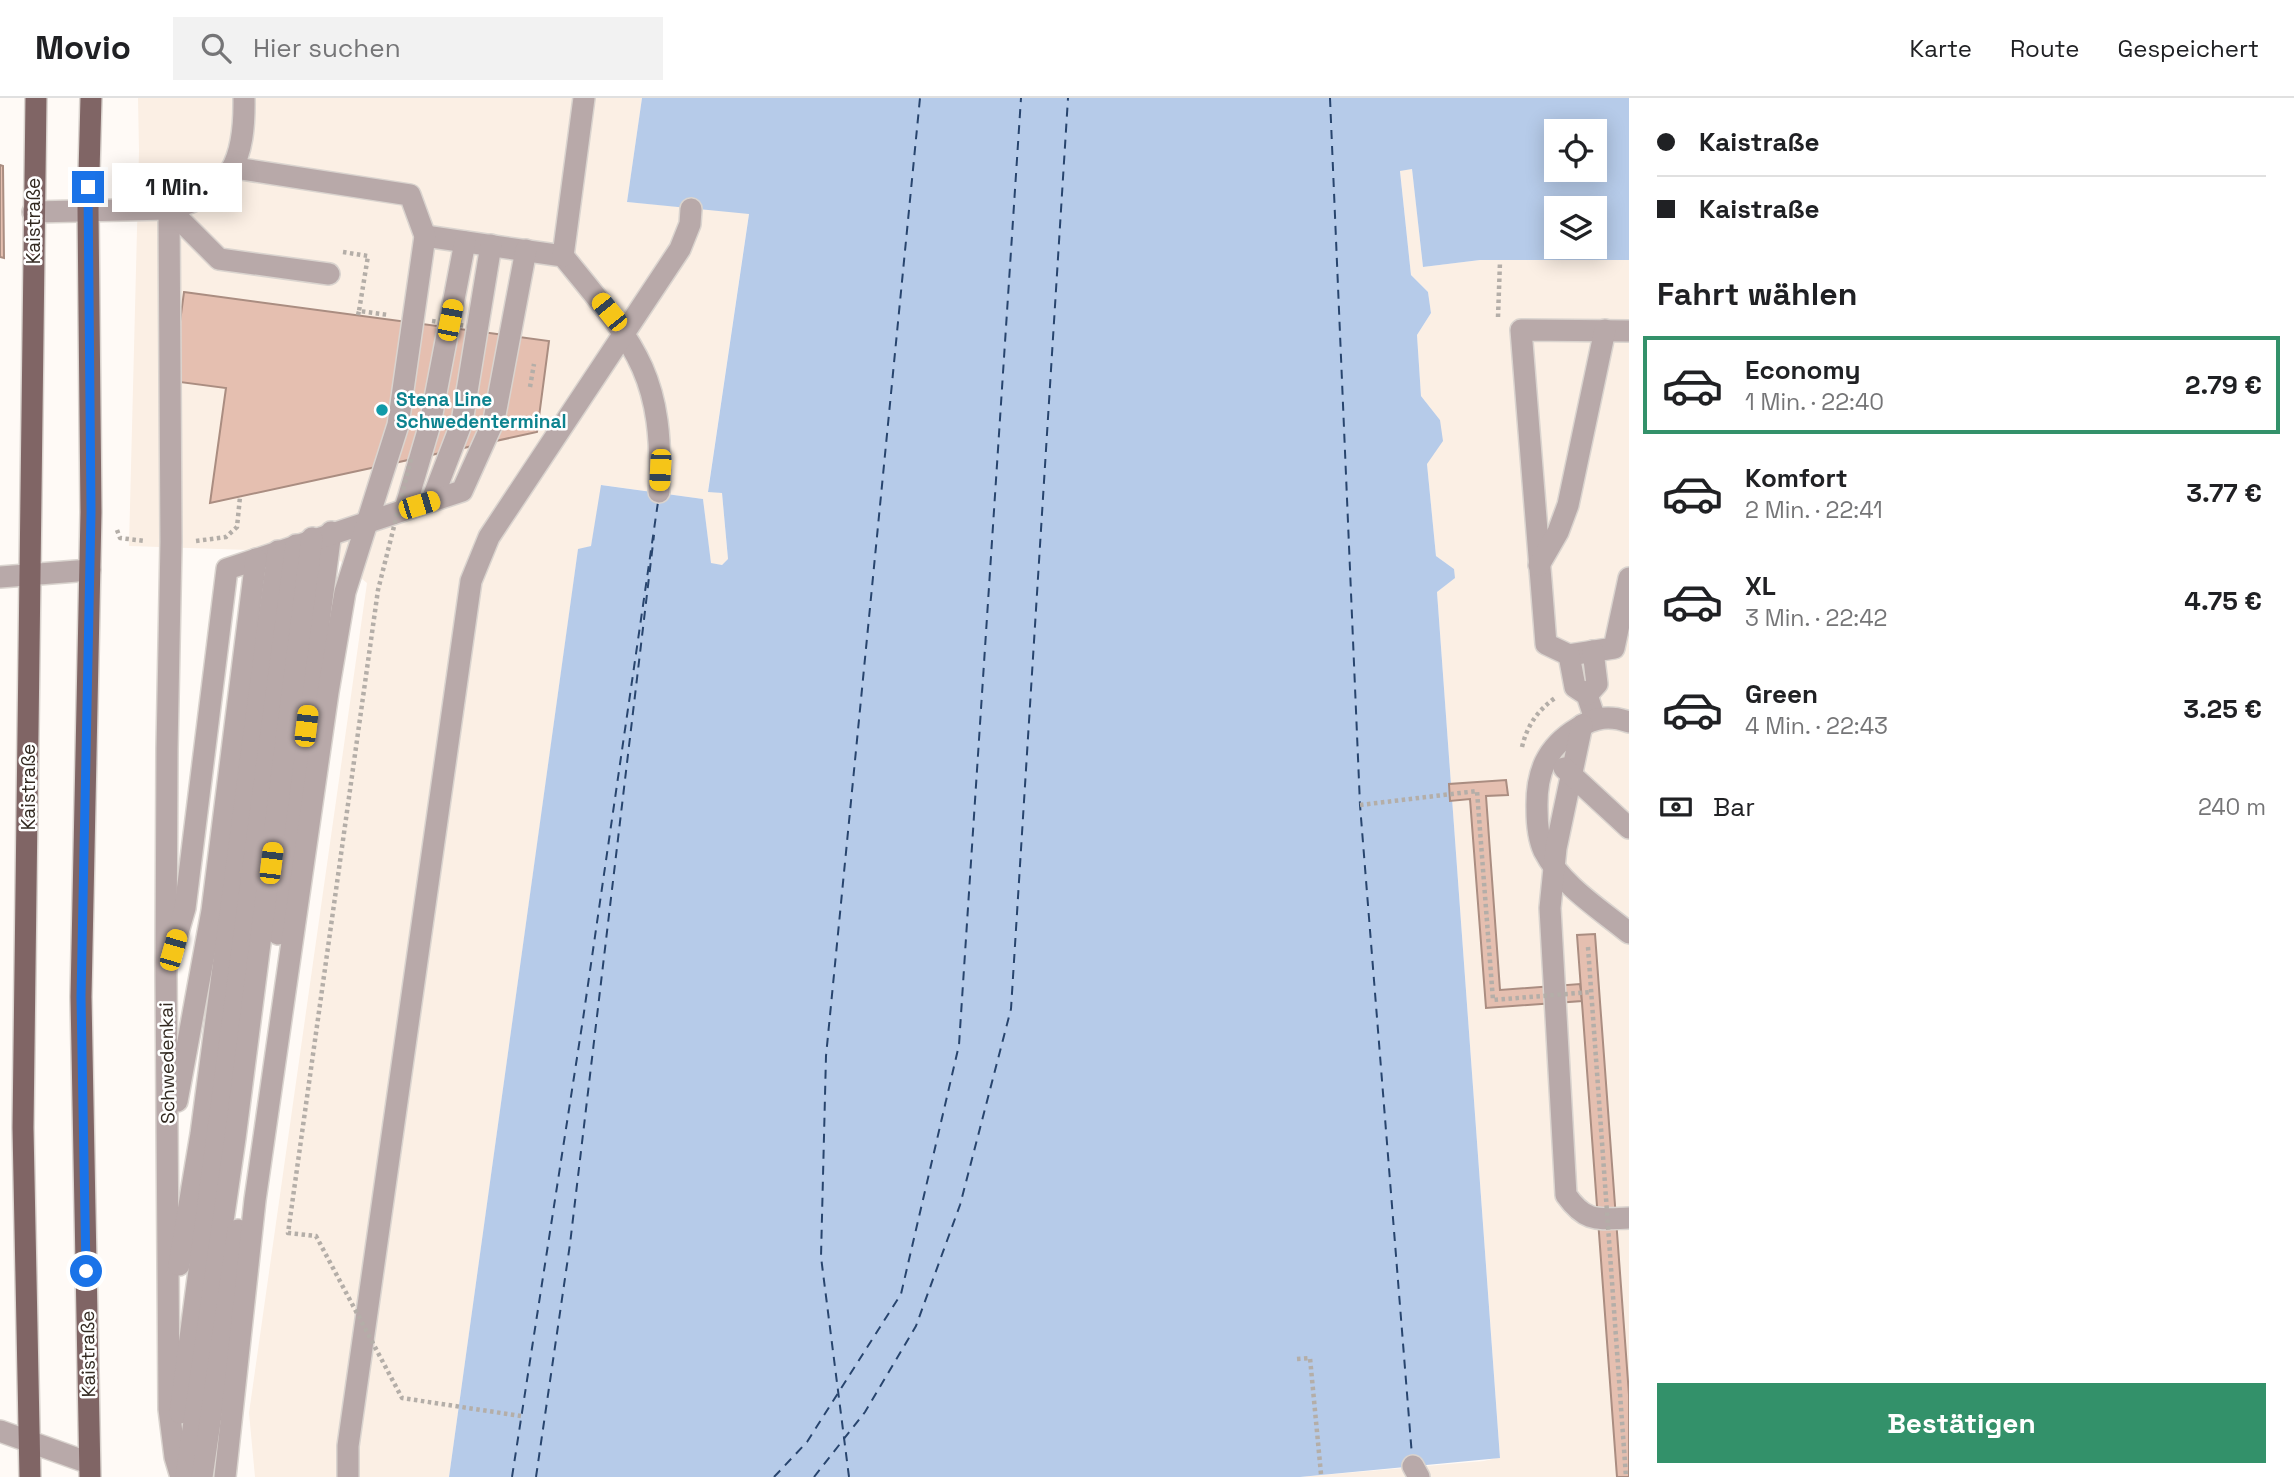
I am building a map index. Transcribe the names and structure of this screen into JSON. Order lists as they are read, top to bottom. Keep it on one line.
{"streets":{"main road":["Kaistraße"],"street":["Schwedenkai"]},"places":["Stena Line Schwedenterminal"],"page":{"header":"Movio","search":"Hier suchen","nav":["Karte","Route","Gespeichert"],"banner":["Kaistraße","Kaistraße"],"bubble":"1 Min.","heading":"Fahrt wählen","list":[{"name":"Economy","note":"1 Min. · 22:40","value":"2.79 €"},{"name":"Komfort","note":"2 Min. · 22:41","value":"3.77 €"},{"name":"XL","note":"3 Min. · 22:42","value":"4.75 €"},{"name":"Green","note":"4 Min. · 22:43","value":"3.25 €"}],"pay":["Bar","240 m"],"buttons":"Bestätigen"}}
